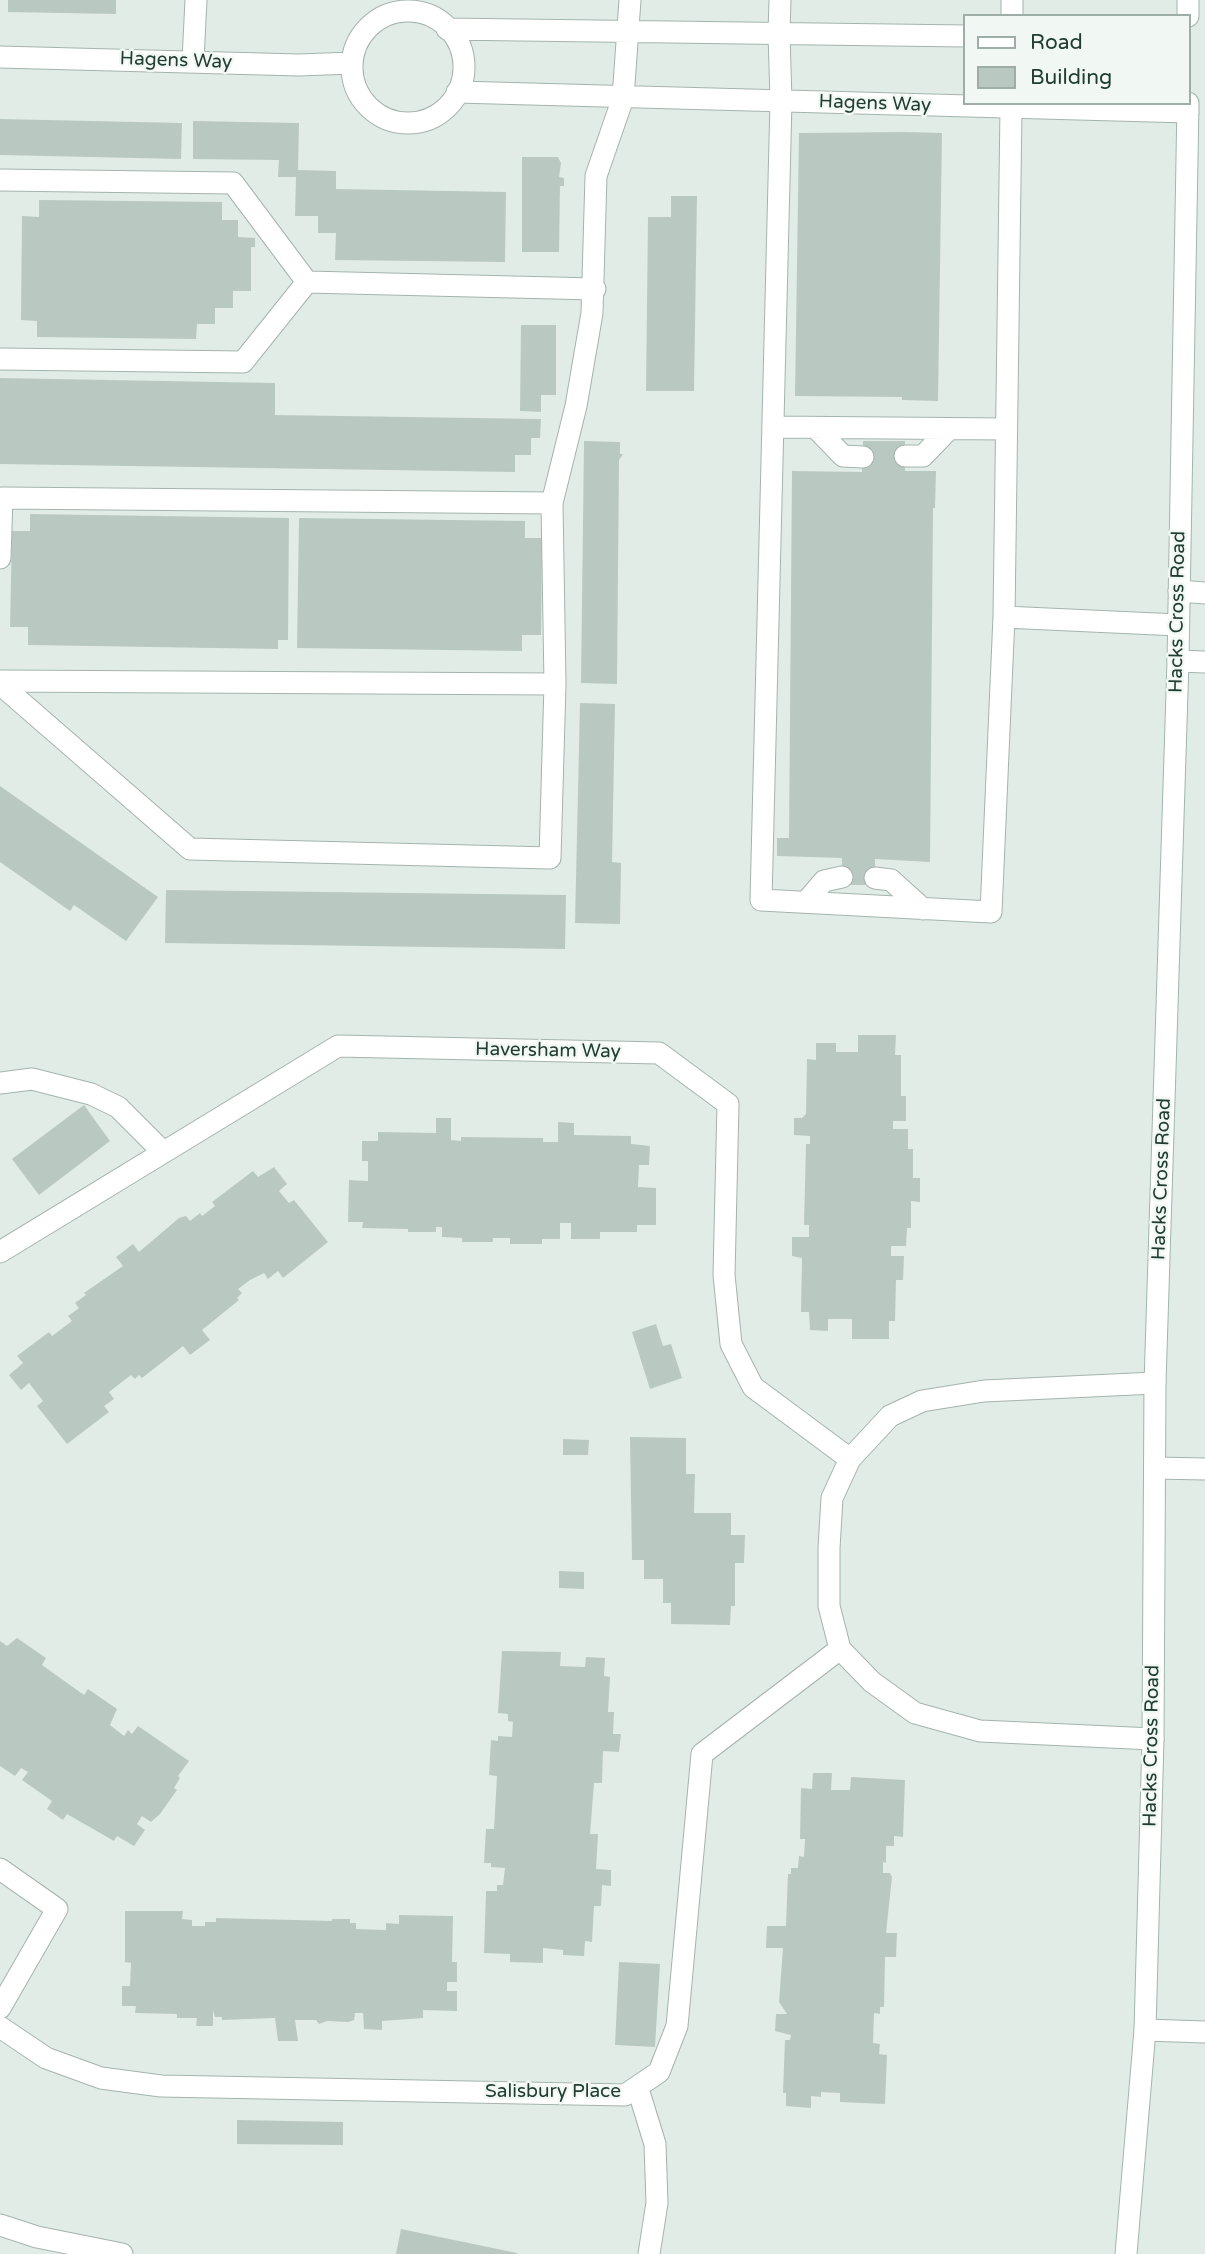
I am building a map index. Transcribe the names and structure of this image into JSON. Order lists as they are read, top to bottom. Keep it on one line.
{"streets":{"street":["Hagens Way","Hacks Cross Road","Haversham Way","Salisbury Place"]},"crossings":[["Hagens Way","Hacks Cross Road"]],"legend":["Road","Building"]}
